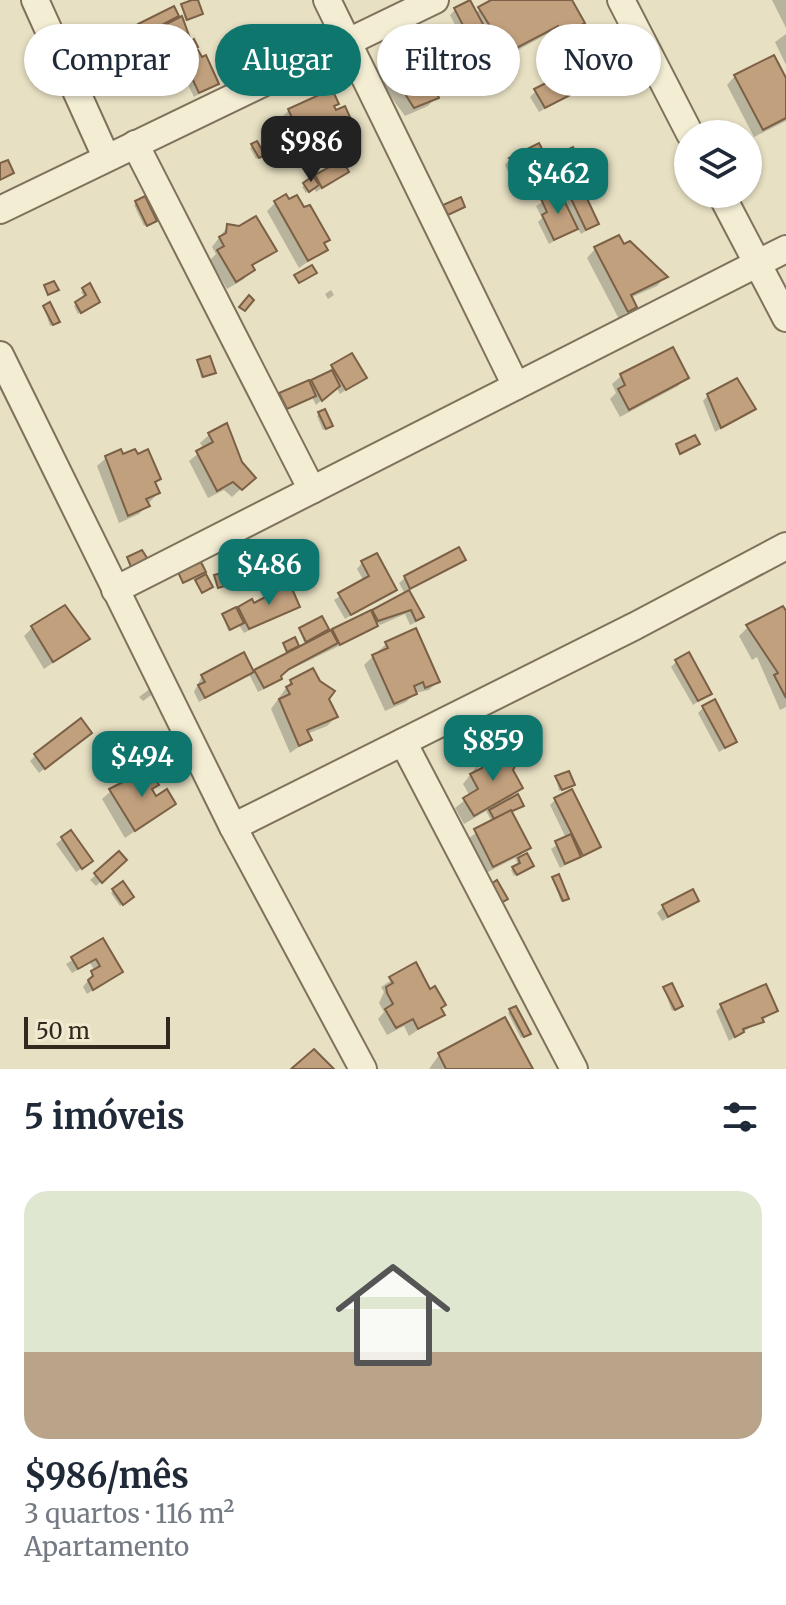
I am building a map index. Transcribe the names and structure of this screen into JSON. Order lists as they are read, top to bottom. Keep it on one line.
{"scale_bar":"50 m","page":{"chip":["Comprar","Alugar","Filtros","Novo"],"price":["$986","$462","$486","$859","$494"],"scale":"50 m","heading":"5 imóveis","list":[{"name":"$986/mês","note":"3 quartos · 116 m² · Apartamento"}]}}
